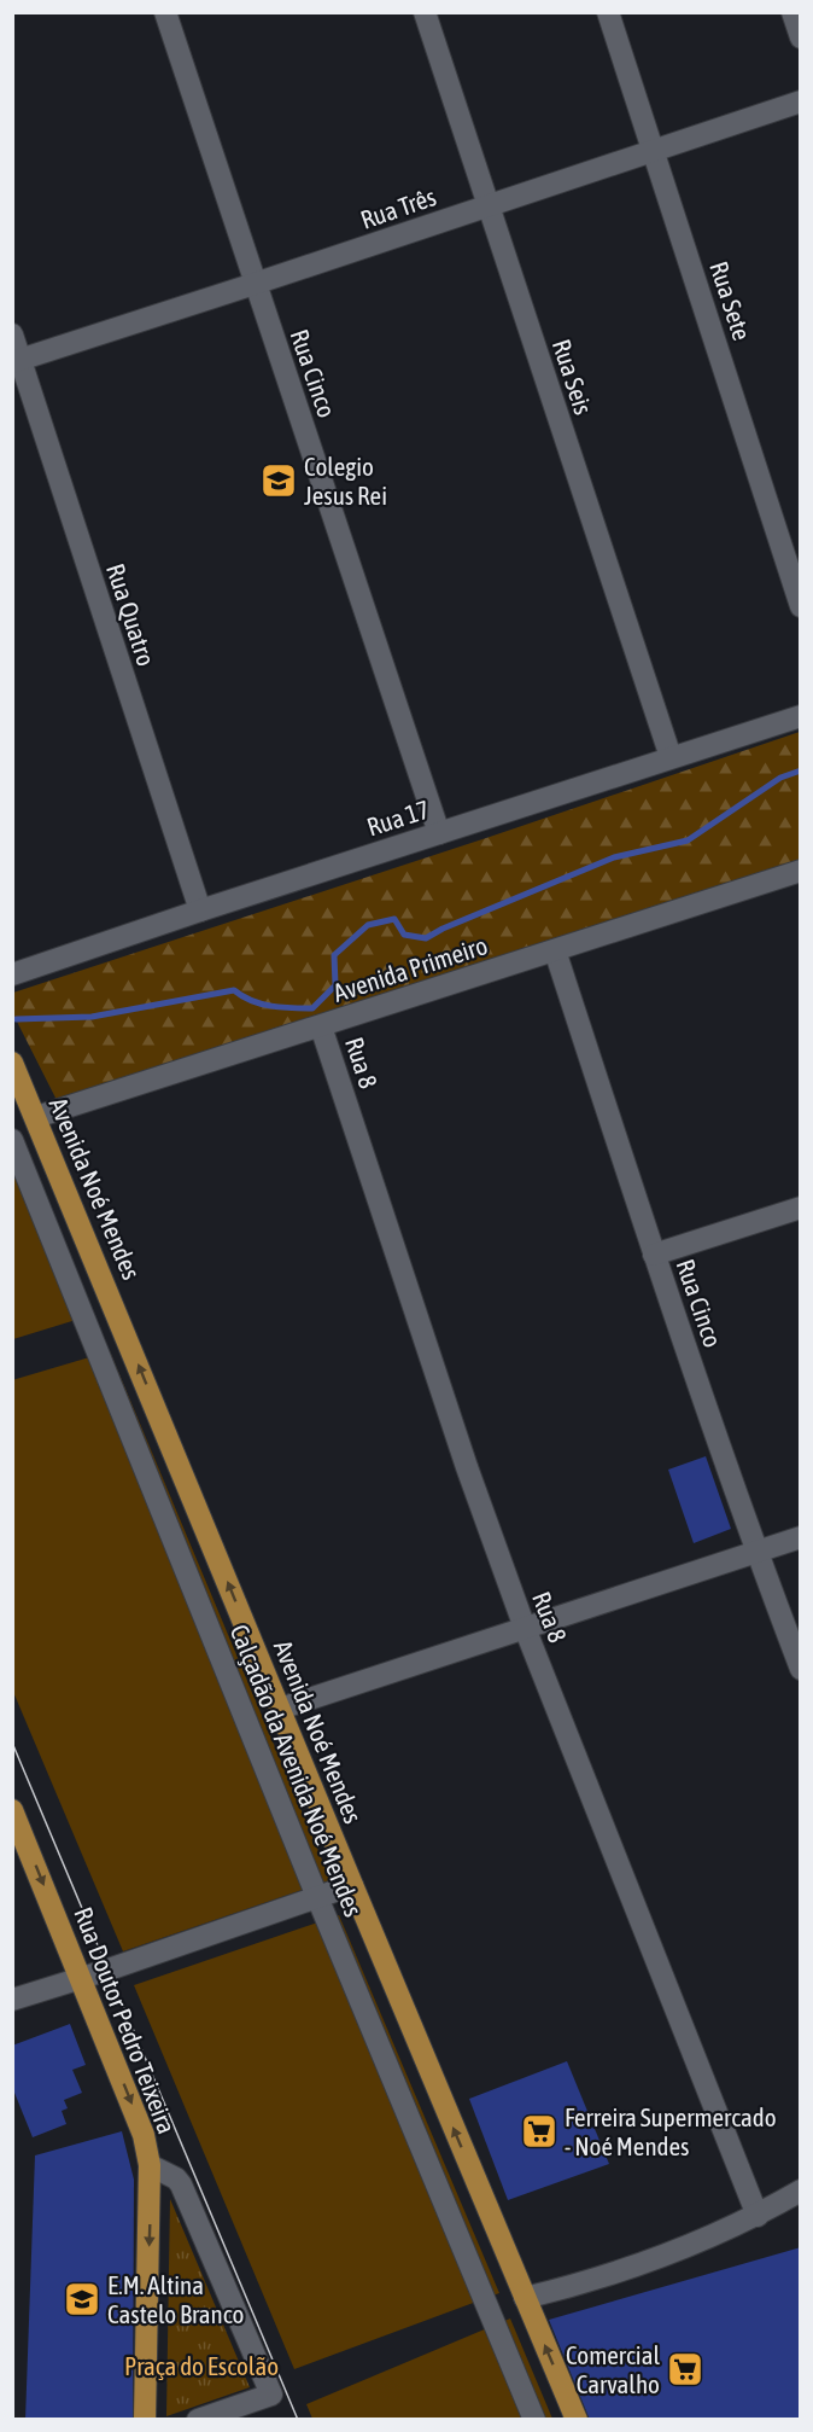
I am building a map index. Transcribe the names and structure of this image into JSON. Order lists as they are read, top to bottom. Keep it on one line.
{"streets":{"main road":["Avenida Noé Mendes","Rua Doutor Pedro Teixeira"],"street":["Rua Três","Rua Sete","Rua Cinco","Rua Seis","Rua Quatro","Rua 17","Avenida Primeiro","Rua 8","Calçadão da Avenida Noé Mendes"]},"crossings":[["Rua Três","Rua Sete"],["Rua Três","Rua Cinco"],["Rua Três","Rua Seis"],["Rua Três","Rua Quatro"],["Rua Cinco","Rua 17"],["Rua Cinco","Avenida Primeiro"],["Rua Seis","Rua 17"],["Rua Quatro","Rua 17"],["Avenida Primeiro","Rua 8"],["Avenida Primeiro","Avenida Noé Mendes"]],"one_way":["Avenida Noé Mendes","Rua Doutor Pedro Teixeira"],"parks":["Praça do Escolão"],"places":{"school or university":["Colegio Jesus Rei","E.M. Altina Castelo Branco"],"supermarket":["Ferreira Supermercado - Noé Mendes","Comercial Carvalho"]}}
